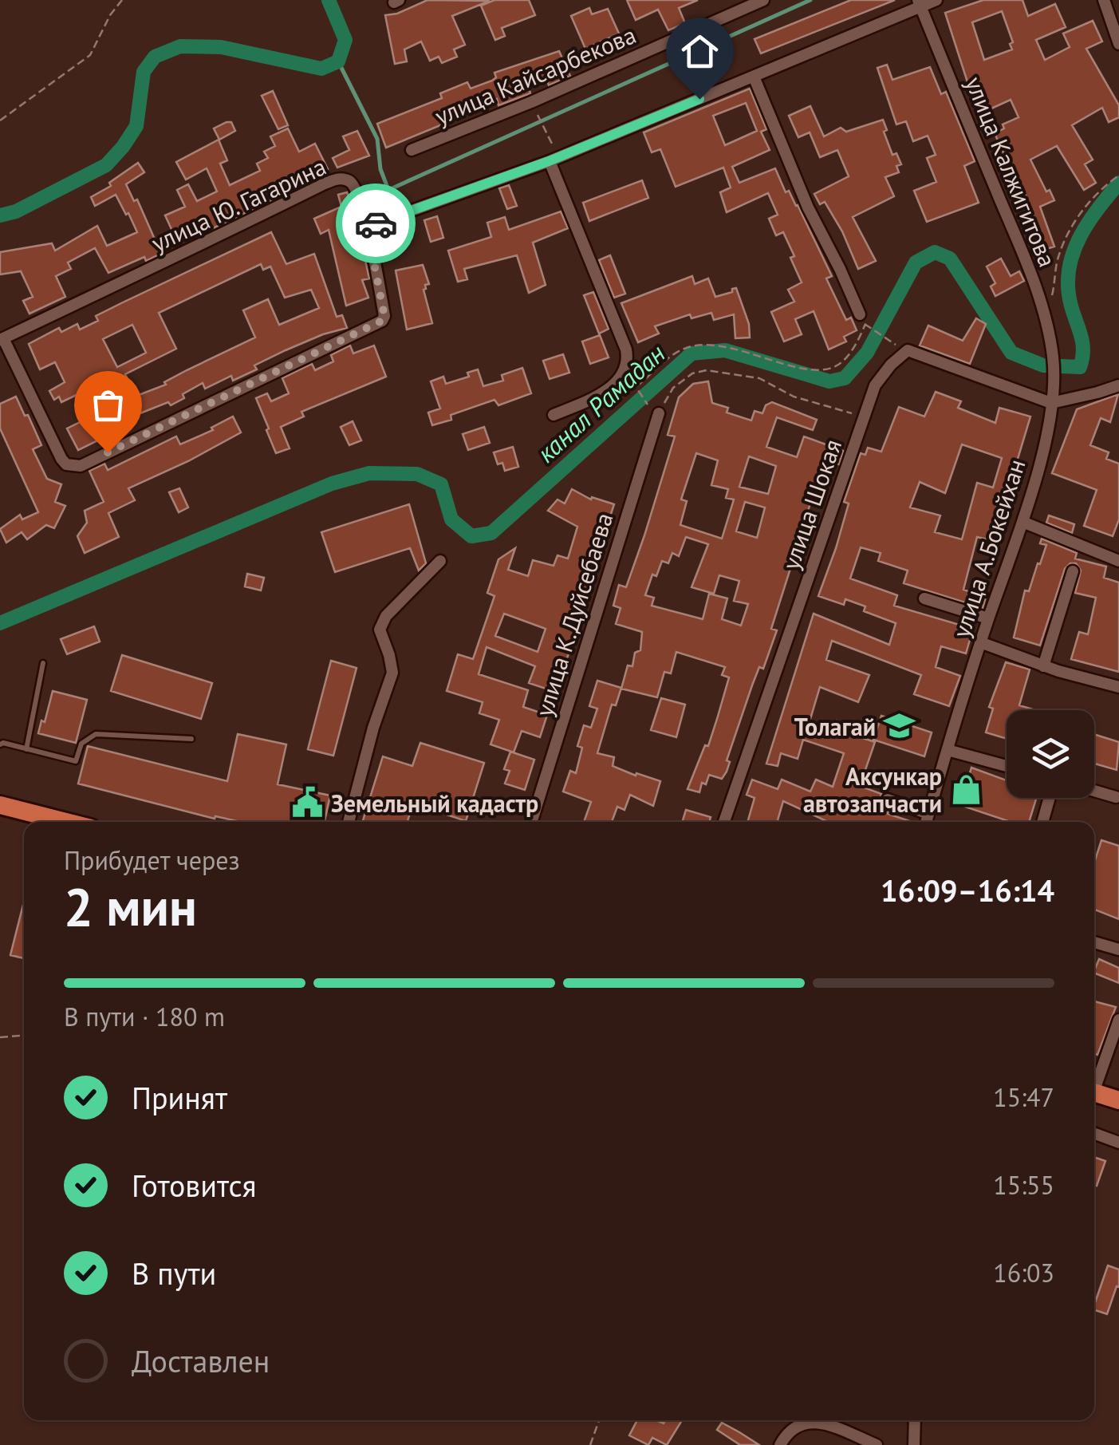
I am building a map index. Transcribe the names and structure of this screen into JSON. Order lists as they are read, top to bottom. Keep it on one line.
{"streets":{"street":["улица Кайсарбекова","улица Калжигитова","улица Ю. Гагарина","улица Шокая","улица А.Бокейхан","улица К.Дуйсебаева"]},"crossings":[["улица Калжигитова","улица А.Бокейхан"]],"water":["канал Рамадан"],"places":{"school or university":["Толагай"],"shop":["Аксункар автозапчасти"],"public building":["Земельный кадастр"]},"page":{"heading":["2 мин","Прибудет через","16:09–16:14"],"bar":"В пути · 180 m","list":[["Принят","15:47"],["Готовится","15:55"],["В пути","16:03"],"Доставлен"]}}
